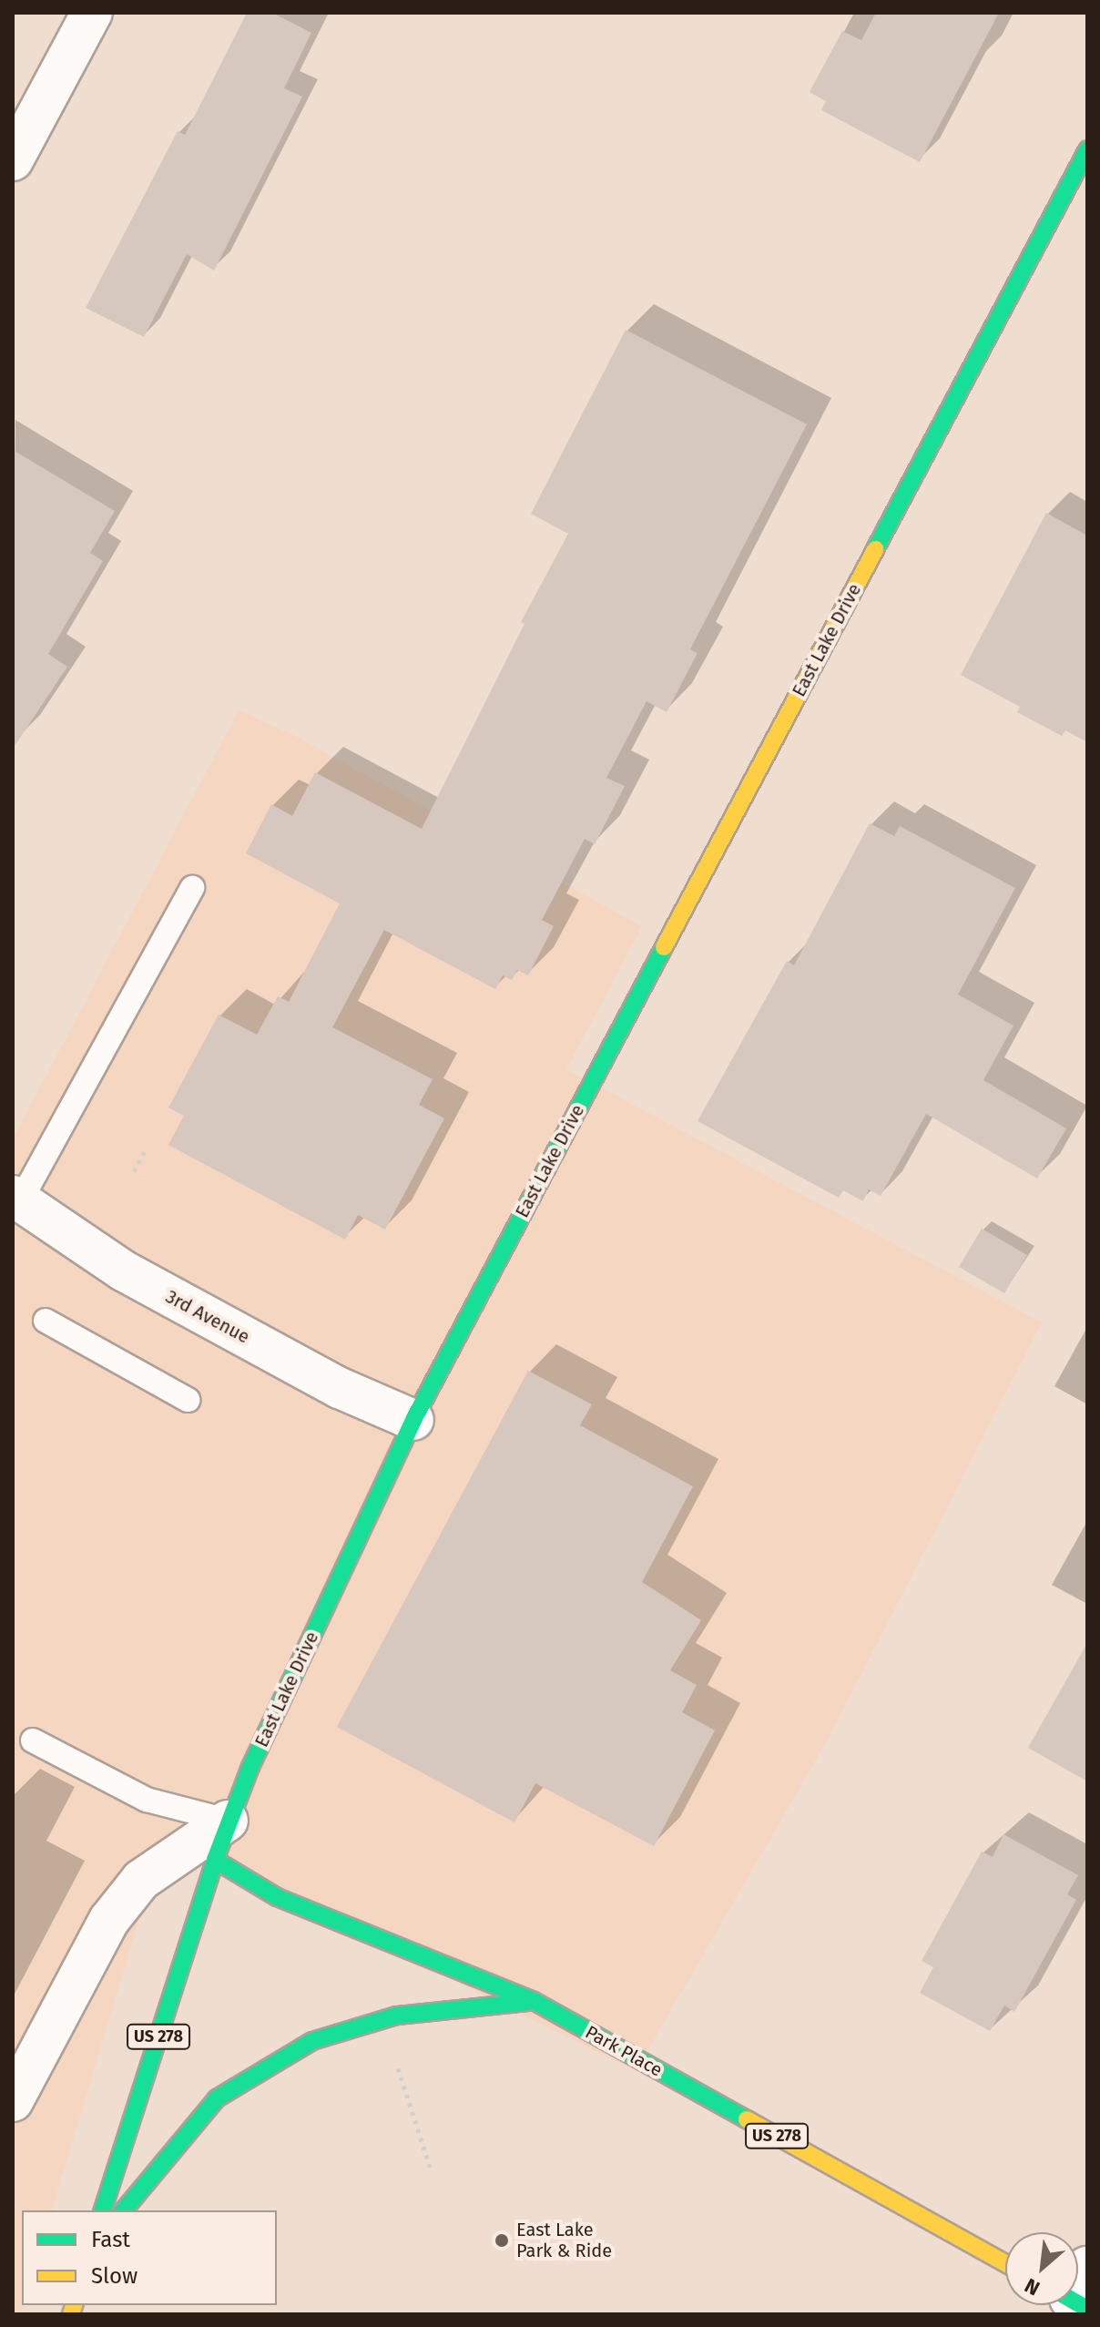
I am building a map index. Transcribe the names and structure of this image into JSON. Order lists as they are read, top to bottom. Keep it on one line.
{"streets":{"street":["East Lake Drive","3rd Avenue","US 278","Park Place"]},"crossings":[["East Lake Drive","3rd Avenue"],["East Lake Drive","Park Place"]],"places":["East Lake Park & Ride"],"legend":["Fast","Slow"],"north":"bottom left"}
